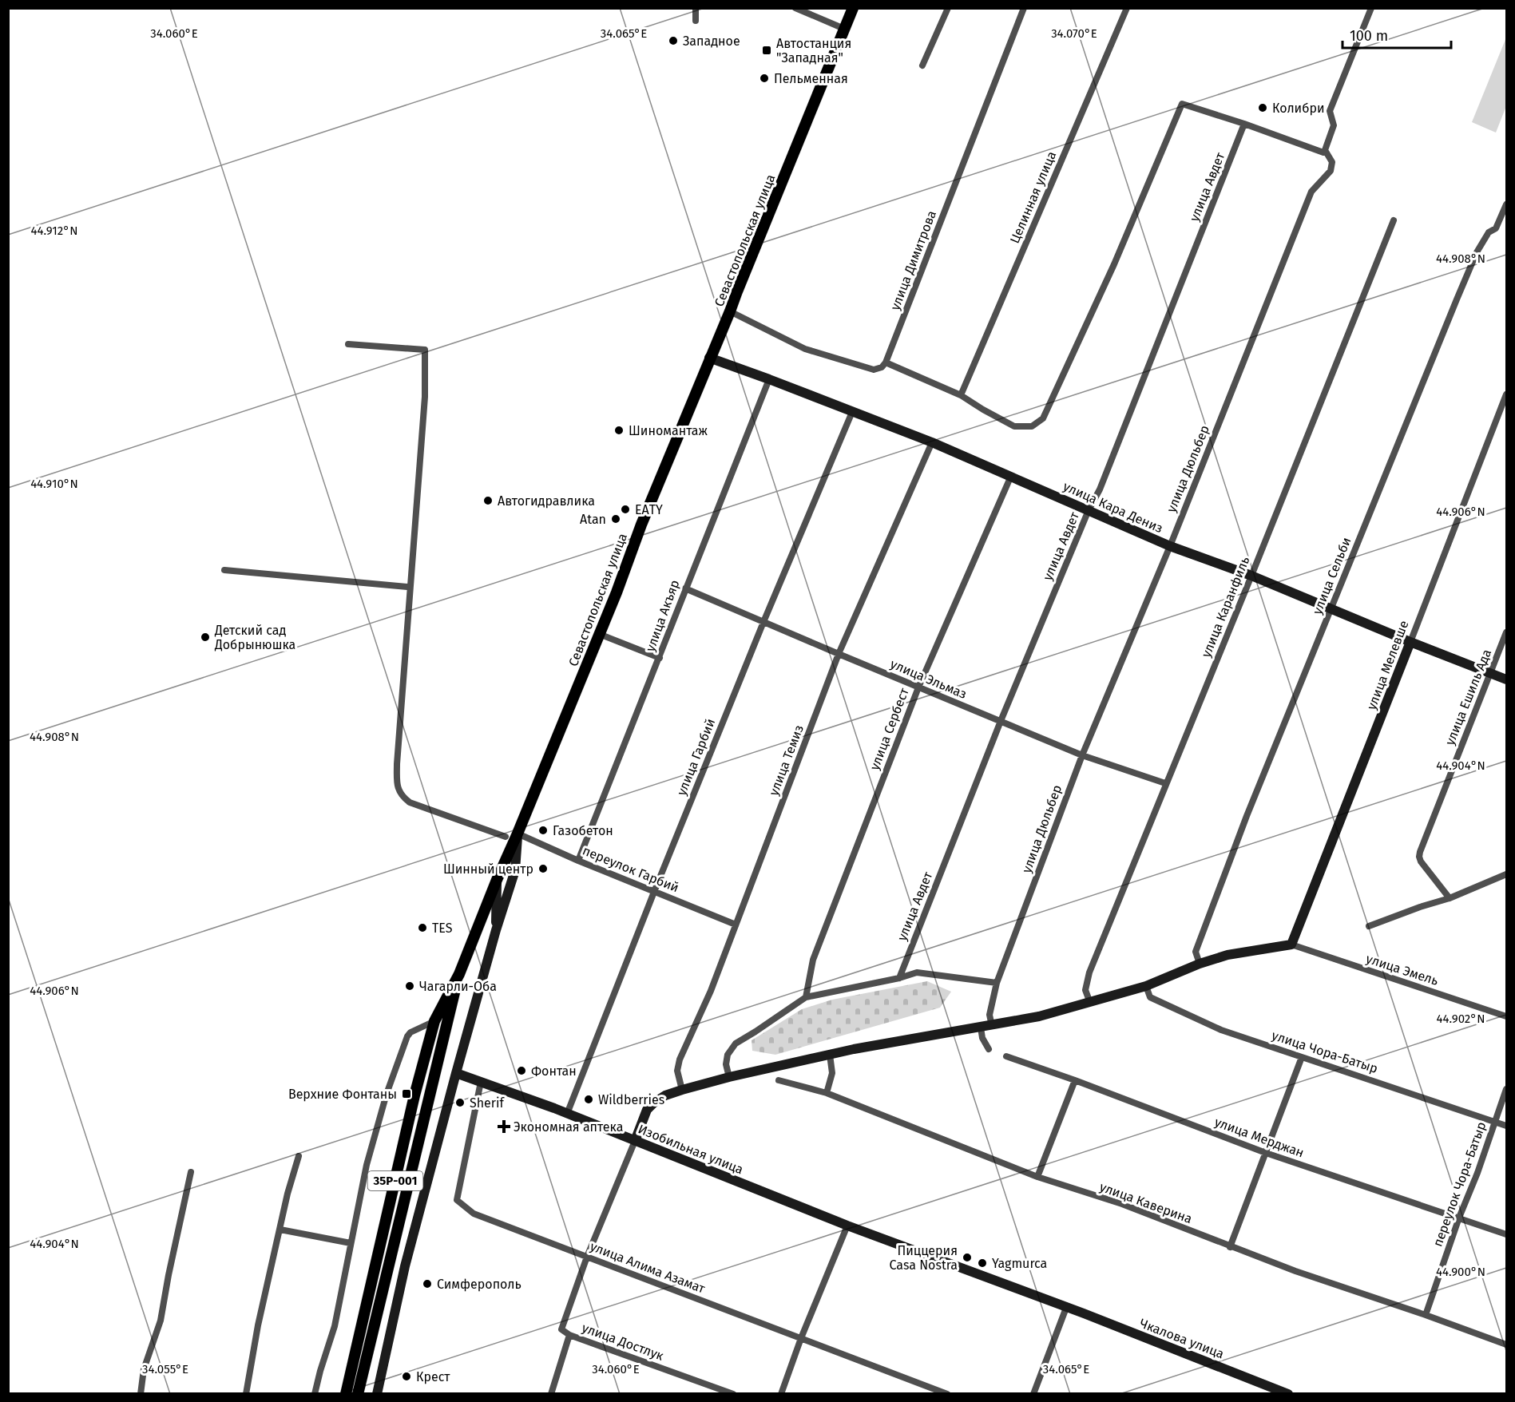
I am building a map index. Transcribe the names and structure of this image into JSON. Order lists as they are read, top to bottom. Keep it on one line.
{"streets":{"main road":["Севастопольская улица","улица Кара Дениз","улица Мелевше","Изобильная улица","35Р-001","Чкалова улица"],"street":["улица Авдет","Целинная улица","улица Димитрова","улица Дюльбер","улица Сельби","улица Каранфиль","улица Акъяр","улица Эльмаз","улица Ешиль Ада","улица Сербест","улица Гарбий","улица Темиз","переулок Гарбий","улица Эмель","улица Чора-Батыр","улица Мерджан","переулок Чора-Батыр","улица Каверина","улица Алима Азамат","улица Достлук"]},"crossings":[["улица Авдет","улица Кара Дениз"],["улица Авдет","улица Эльмаз"],["Севастопольская улица","улица Кара Дениз"],["Севастопольская улица","переулок Гарбий"],["Севастопольская улица","35Р-001"],["улица Дюльбер","улица Кара Дениз"],["улица Дюльбер","улица Эльмаз"],["улица Кара Дениз","улица Сельби"],["улица Кара Дениз","улица Каранфиль"],["улица Кара Дениз","улица Акъяр"],["улица Кара Дениз","улица Мелевше"],["улица Кара Дениз","улица Ешиль Ада"],["улица Кара Дениз","улица Сербест"],["улица Кара Дениз","улица Гарбий"],["улица Кара Дениз","улица Темиз"],["улица Каранфиль","улица Эльмаз"],["улица Акъяр","улица Эльмаз"],["улица Акъяр","переулок Гарбий"],["улица Мелевше","улица Эмель"],["улица Эльмаз","улица Сербест"],["улица Эльмаз","улица Гарбий"],["улица Эльмаз","улица Темиз"],["улица Гарбий","переулок Гарбий"],["улица Гарбий","Изобильная улица"],["улица Темиз","переулок Гарбий"],["улица Чора-Батыр","переулок Чора-Батыр"],["улица Мерджан","переулок Чора-Батыр"],["Изобильная улица","улица Алима Азамат"],["Изобильная улица","Чкалова улица"],["Изобильная улица","улица Достлук"],["переулок Чора-Батыр","улица Каверина"],["улица Алима Азамат","улица Достлук"]],"places":{"other":["Западное","Пельменная","Колибри","Шиномантаж","Автогидравлика","EАTY","Atan","Детский сад Добрынюшка","Газобетон","Шинный центр","TES","Чагарли-Оба","Фонтан","Wildberries","Sherif","Пиццерия Casa Nostra","Yagmurca","Симферополь","Крест"],"transit":["Автостанция \"Западная\"","Верхние Фонтаны"],"health":["Экономная аптека"]},"scale_bar":"100 m","coordinates":["34.060°E","34.065°E","34.070°E","44.912°N","44.908°N","44.910°N","44.906°N","44.904°N","44.902°N","44.900°N","34.055°E"]}
